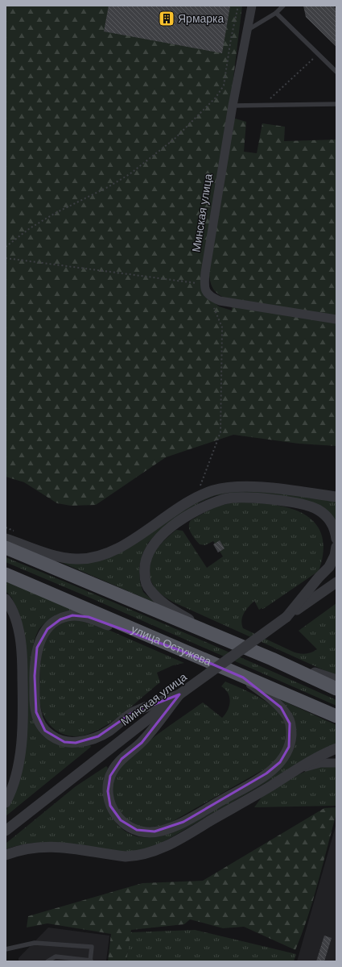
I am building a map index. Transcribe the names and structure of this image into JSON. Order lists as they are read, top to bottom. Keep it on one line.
{"streets":{"main road":["улица Остужева"],"street":["Минская улица"]},"places":{"building":["Ярмарка"]}}
